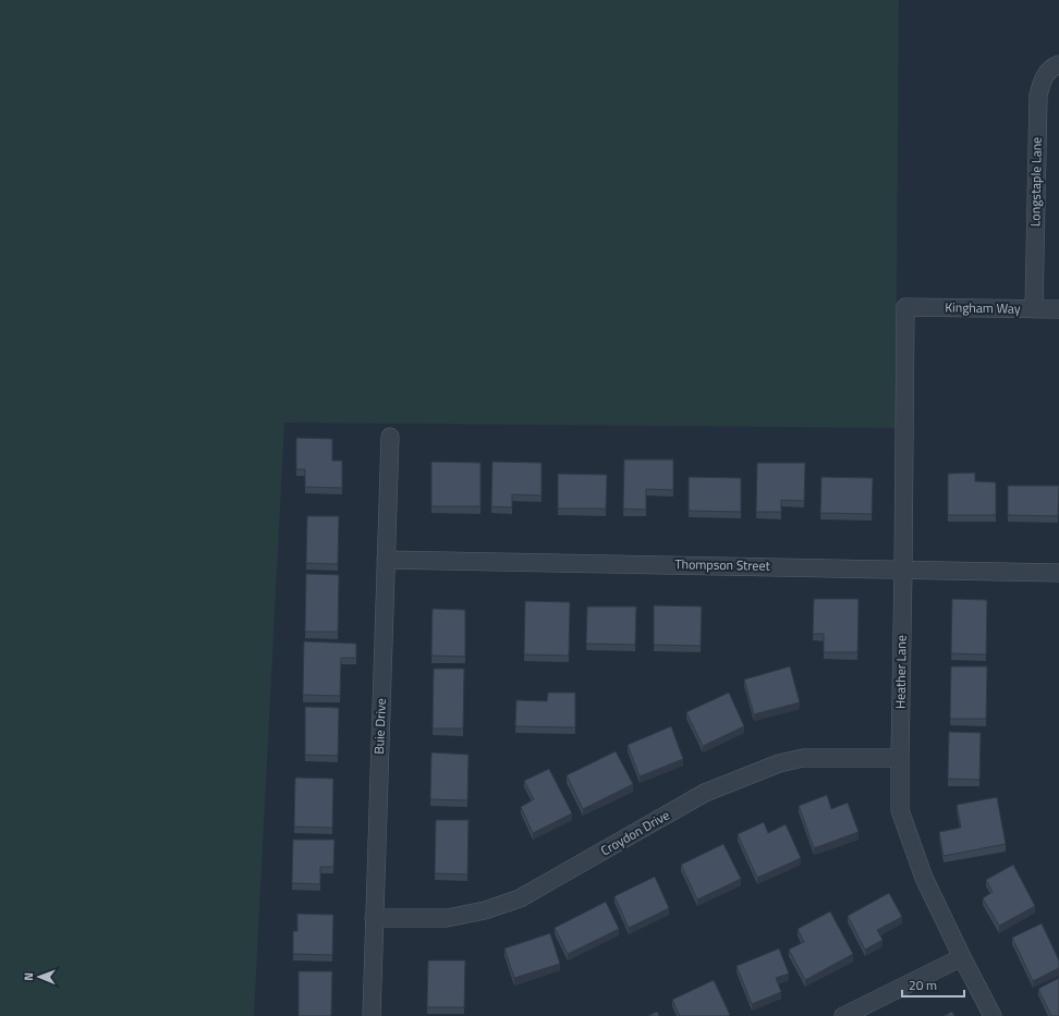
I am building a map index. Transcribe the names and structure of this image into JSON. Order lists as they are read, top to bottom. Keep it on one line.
{"streets":{"street":["Longstaple Lane","Kingham Way","Thompson Street","Heather Lane","Buie Drive","Croydon Drive"]},"crossings":[["Longstaple Lane","Kingham Way"],["Kingham Way","Heather Lane"],["Thompson Street","Heather Lane"],["Thompson Street","Buie Drive"],["Heather Lane","Croydon Drive"],["Buie Drive","Croydon Drive"]],"scale_bar":"20 m","north":"left"}
